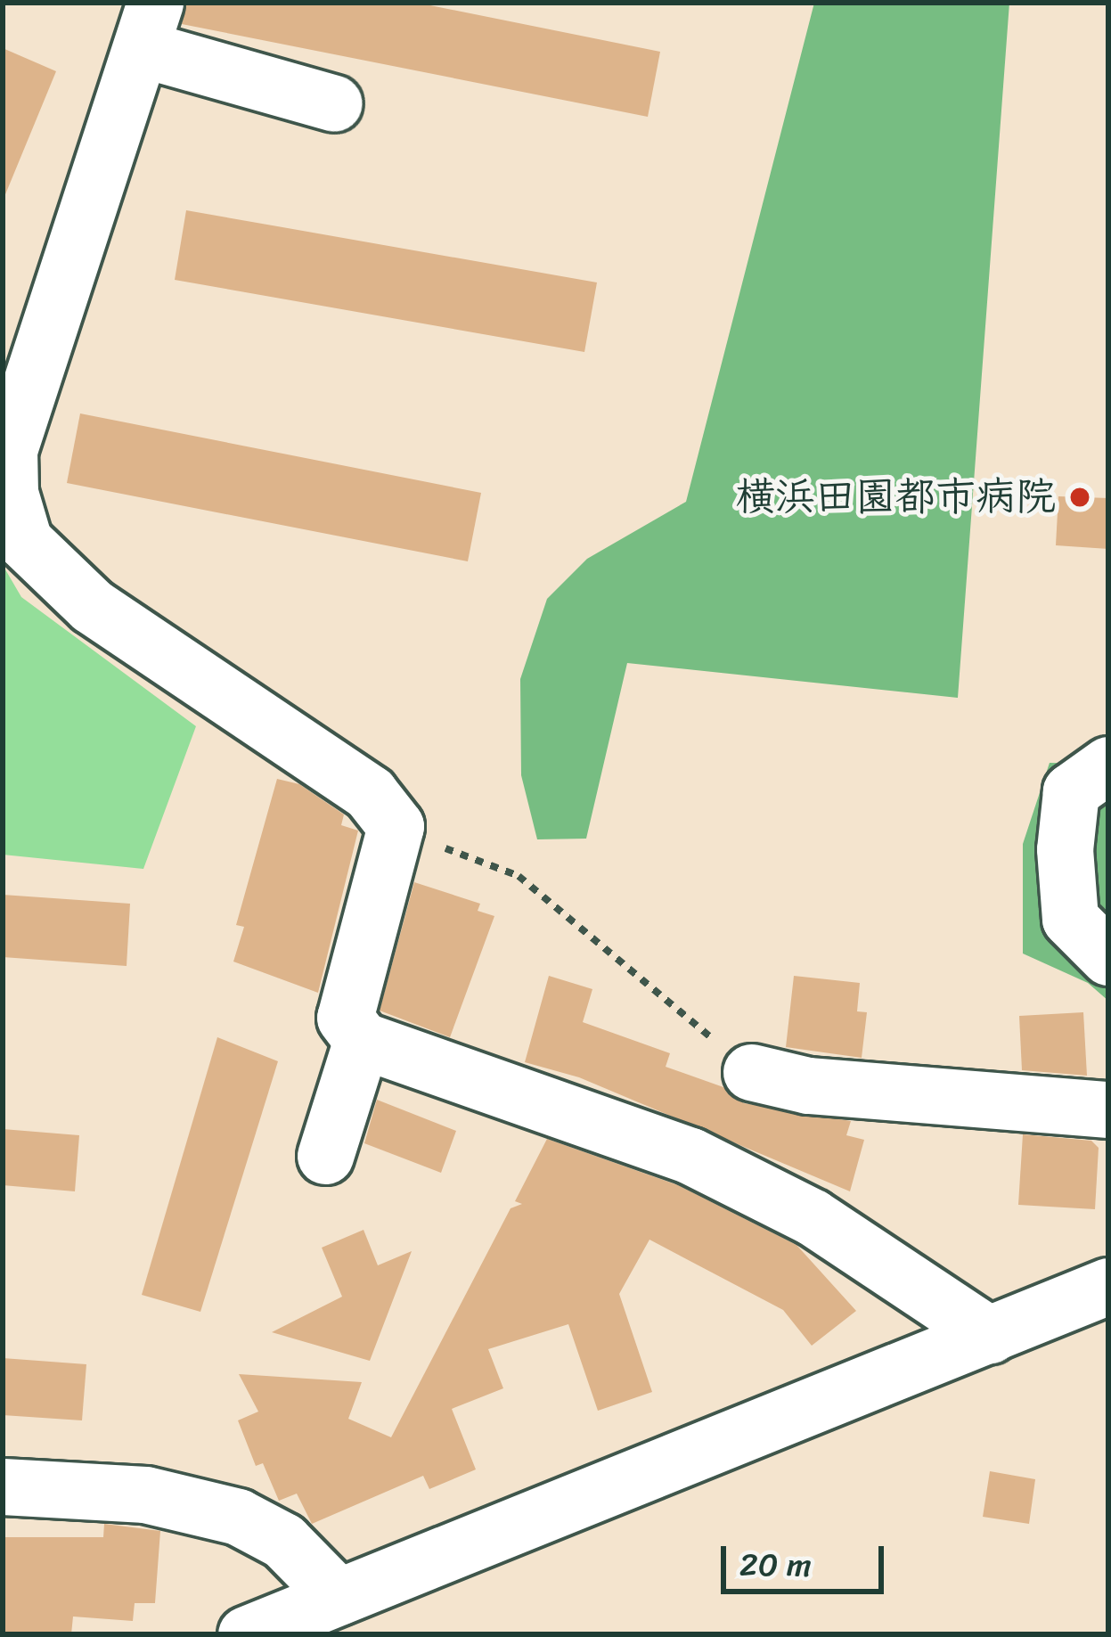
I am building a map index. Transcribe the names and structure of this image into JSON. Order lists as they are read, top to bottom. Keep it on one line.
{"places":["横浜田園都市病院"],"scale_bar":"20 m"}
